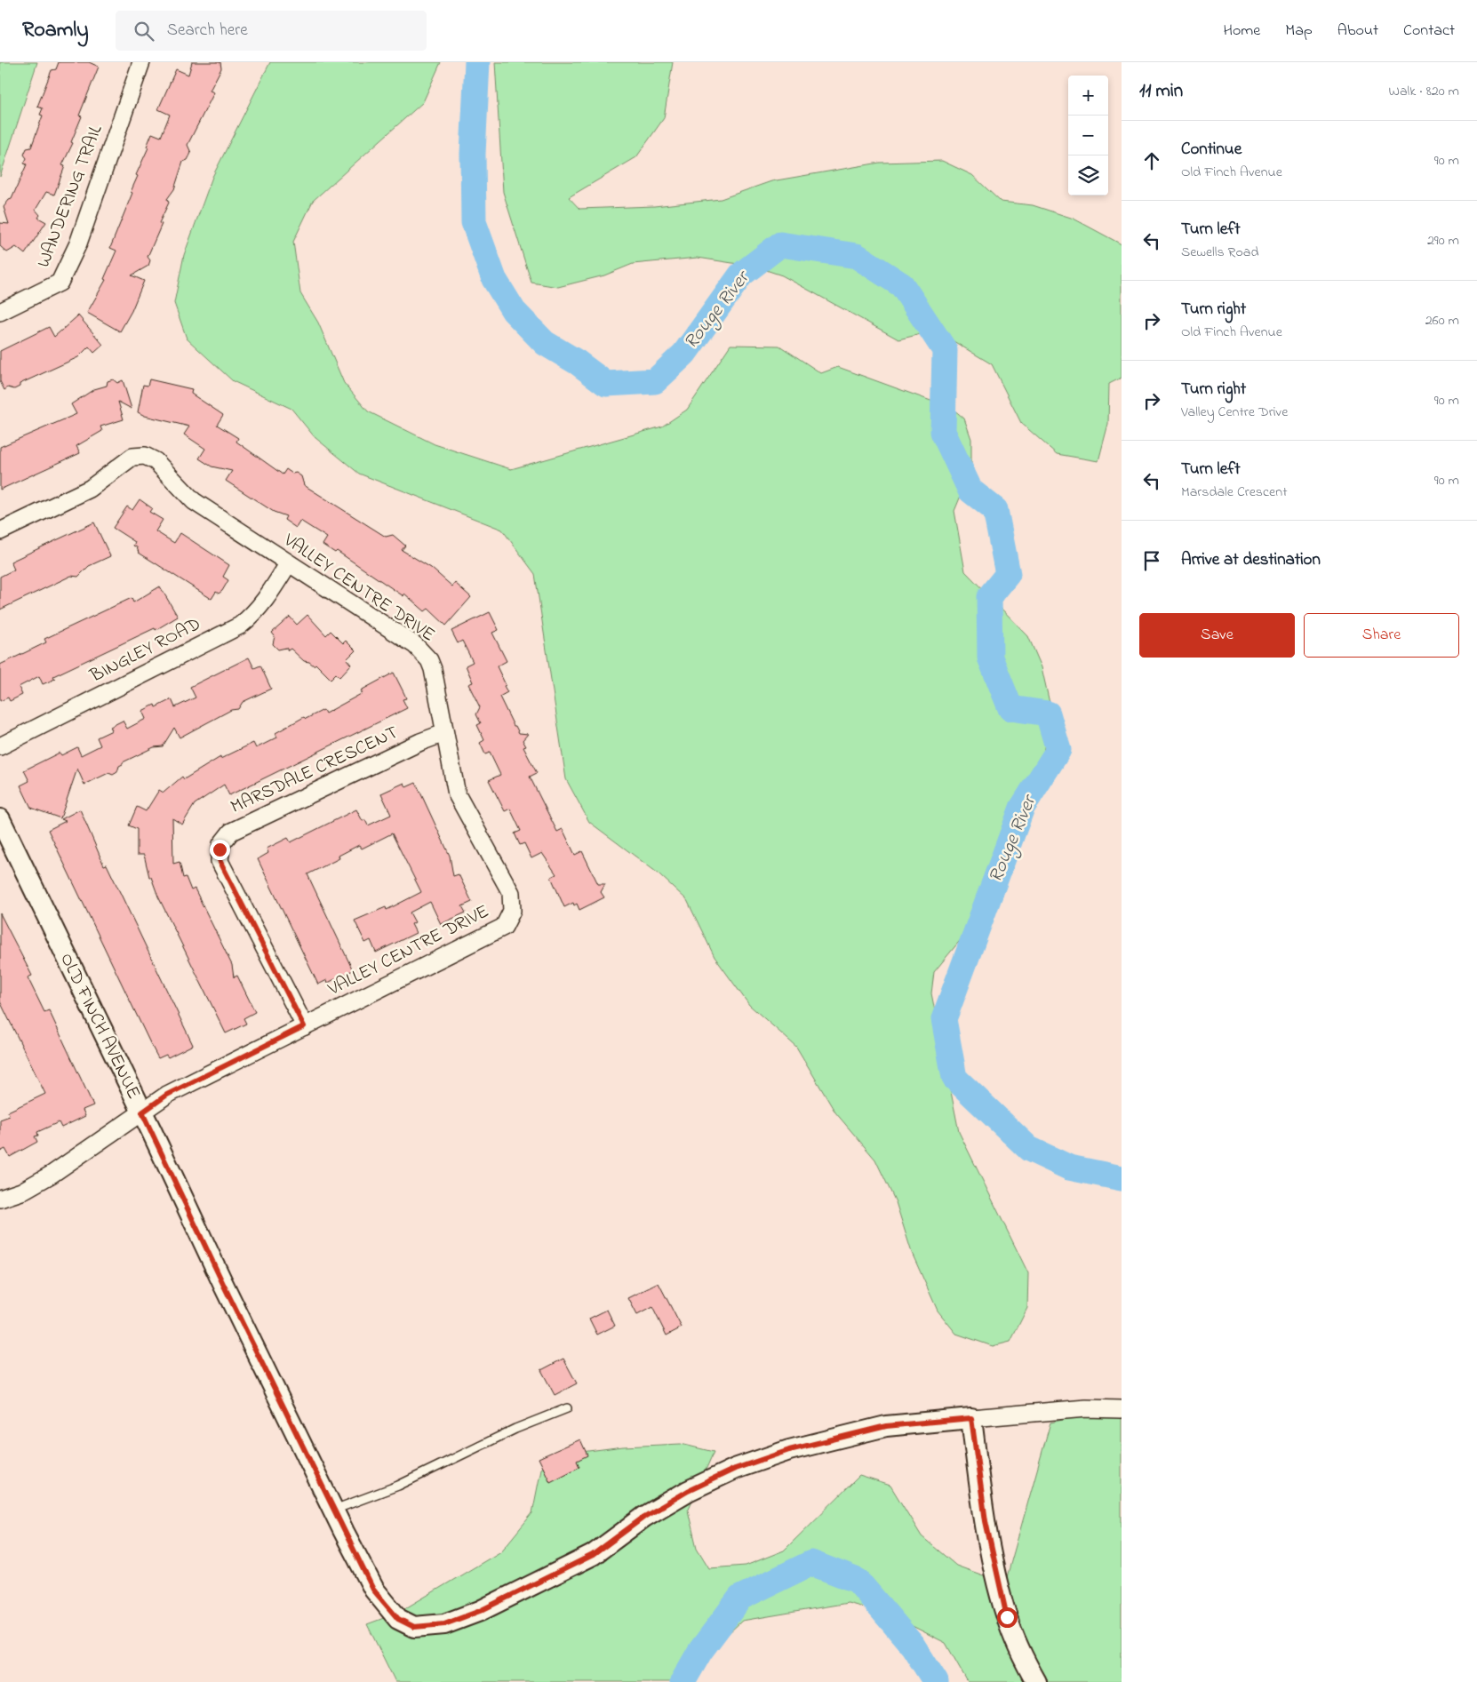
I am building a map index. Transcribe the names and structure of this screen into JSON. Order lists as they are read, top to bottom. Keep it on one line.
{"streets":{"street":["WANDERING TRAIL","VALLEY CENTRE DRIVE","BINGLEY ROAD","MARSDALE CRESCENT","OLD FINCH AVENUE"]},"crossings":[["VALLEY CENTRE DRIVE","BINGLEY ROAD"],["VALLEY CENTRE DRIVE","MARSDALE CRESCENT"],["VALLEY CENTRE DRIVE","OLD FINCH AVENUE"]],"water":["Rouge River"],"page":{"header":"Roamly","search":"Search here","nav":["Home","Map","About","Contact"],"heading":["11 min","Walk · 820 m"],"map_buttons":["+","−"],"list":[["Continue","Old Finch Avenue","90 m"],["Turn left","Sewells Road","290 m"],["Turn right","Old Finch Avenue","260 m"],["Turn right","Valley Centre Drive","90 m"],["Turn left","Marsdale Crescent","90 m"],"Arrive at destination"],"buttons":["Save","Share"]}}
